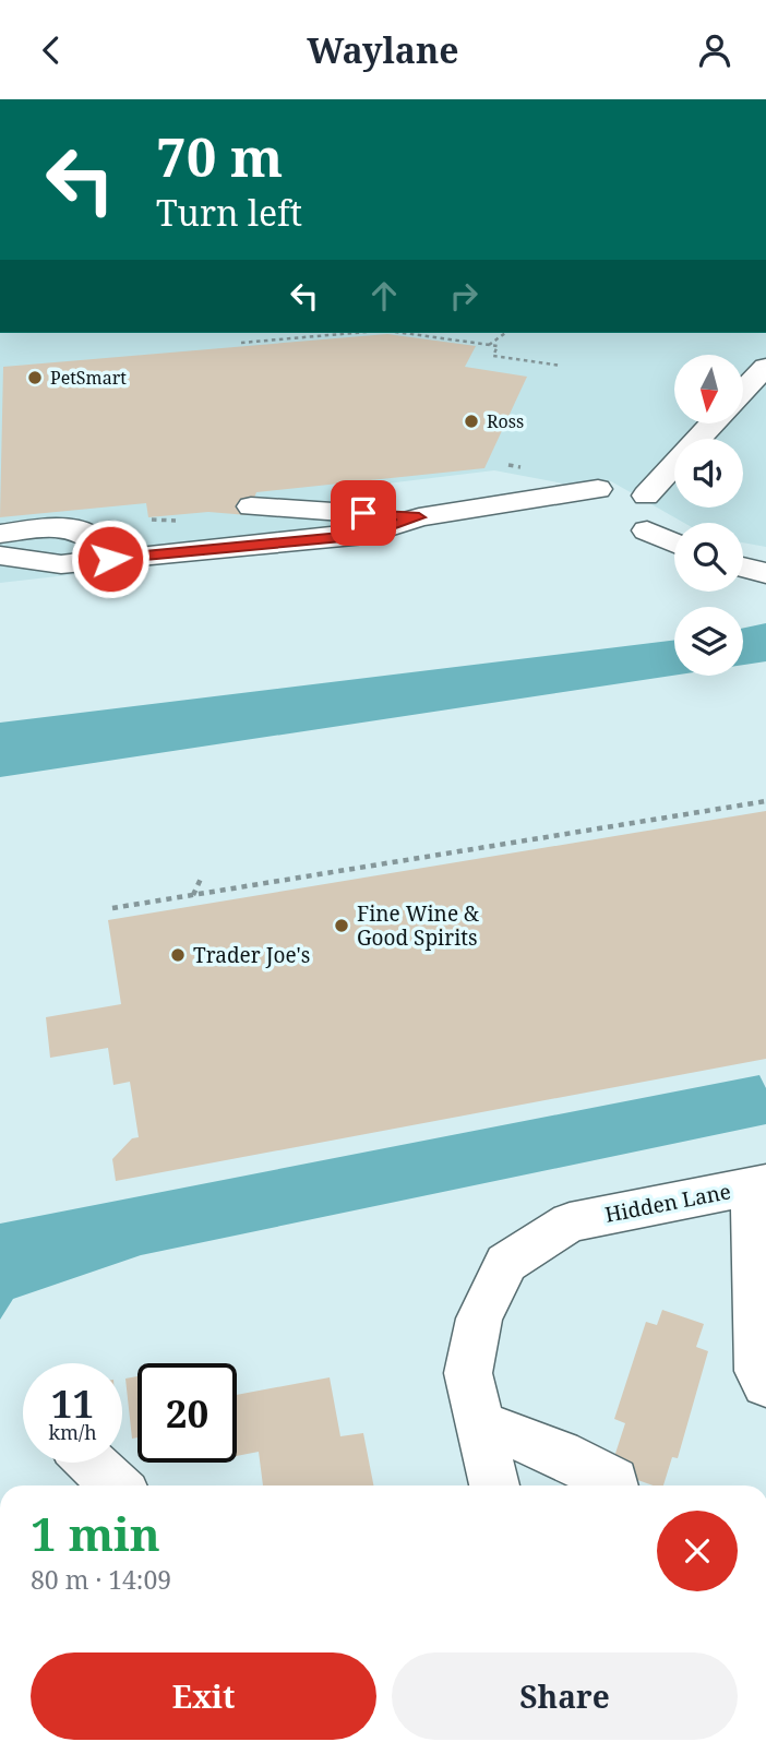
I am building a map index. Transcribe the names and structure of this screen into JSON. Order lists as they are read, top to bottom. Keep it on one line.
{"streets":{"street":["Hidden Lane"]},"places":["PetSmart","Ross","Fine Wine & Good Spirits","Trader Joe's"],"north":"bottom","page":{"header":"Waylane","turn":["70 m","Turn left"],"speed":"11 km/h","limit":"20","heading":["1 min","80 m · 14:09"],"buttons":["Exit","Share"]}}
